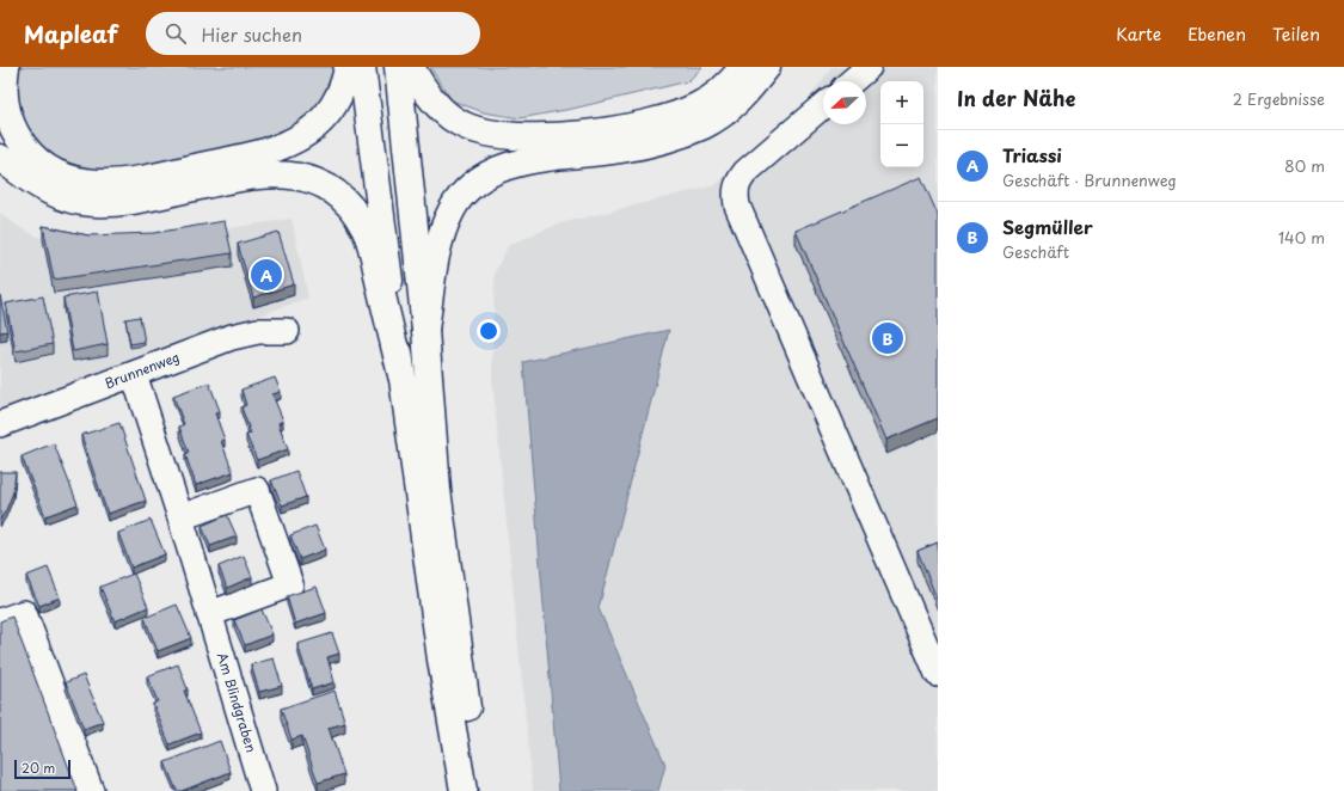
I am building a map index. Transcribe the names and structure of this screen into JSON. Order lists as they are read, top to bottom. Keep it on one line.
{"streets":{"street":["Brunnenweg","Am Blindgraben"]},"crossings":[["Brunnenweg","Am Blindgraben"]],"scale_bar":"20 m","north":"bottom left","page":{"header":"Mapleaf","search":"Hier suchen","nav":["Karte","Ebenen","Teilen"],"heading":["In der Nähe","2 Ergebnisse"],"map_buttons":["+","−"],"list":[{"mark":"A","name":"Triassi","note":"Geschäft · Brunnenweg","value":"80 m"},{"mark":"B","name":"Segmüller","note":"Geschäft","value":"140 m"}],"pins":["A","B"],"scale":"20 m"}}
